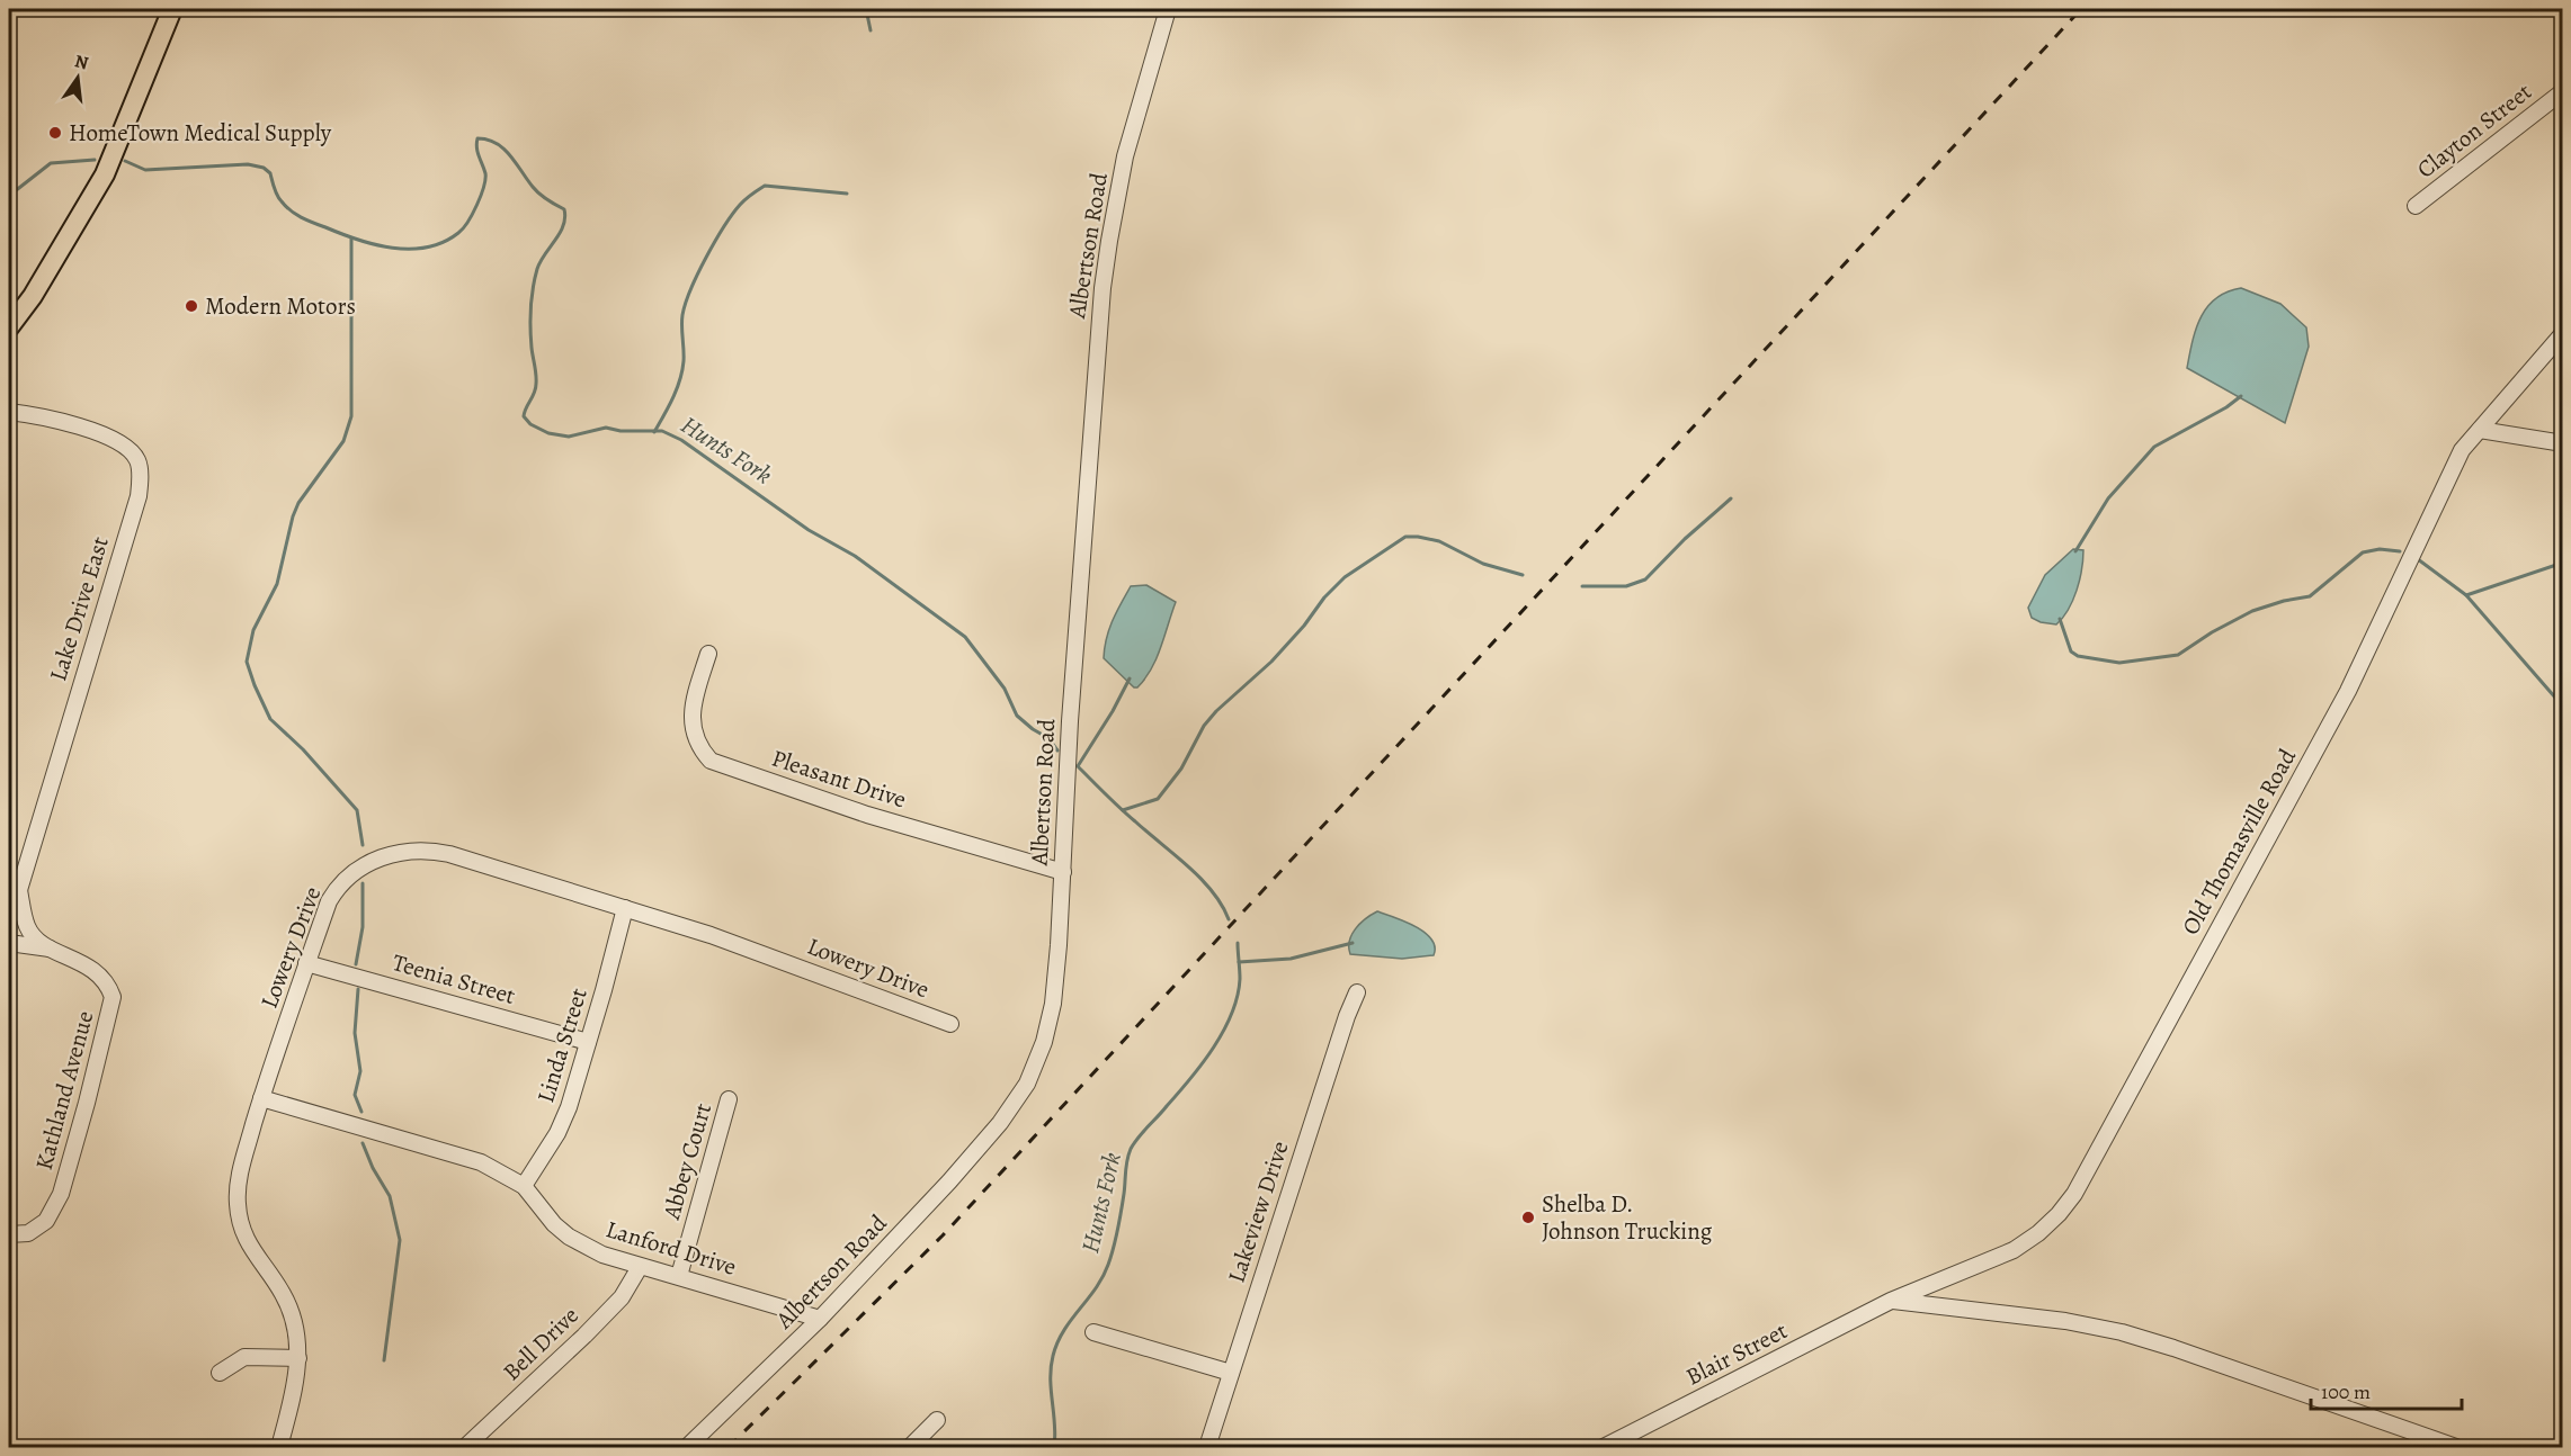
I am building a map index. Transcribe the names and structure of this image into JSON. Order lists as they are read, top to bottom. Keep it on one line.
{"streets":{"street":["Clayton Street","Albertson Road","Lake Drive East","Pleasant Drive","Old Thomasville Road","Lowery Drive","Teenia Street","Linda Street","Kathland Avenue","Abbey Court","Lakeview Drive","Lanford Drive","Bell Drive","Blair Street"]},"crossings":[["Albertson Road","Pleasant Drive"],["Albertson Road","Lanford Drive"],["Lake Drive East","Kathland Avenue"],["Old Thomasville Road","Blair Street"],["Lowery Drive","Teenia Street"],["Lowery Drive","Linda Street"],["Lowery Drive","Lanford Drive"],["Teenia Street","Linda Street"],["Linda Street","Lanford Drive"],["Abbey Court","Lanford Drive"],["Lanford Drive","Bell Drive"]],"water":["Hunts Fork"],"places":["HomeTown Medical Supply","Modern Motors","Shelba D. Johnson Trucking"],"scale_bar":"100 m","north":"top"}
